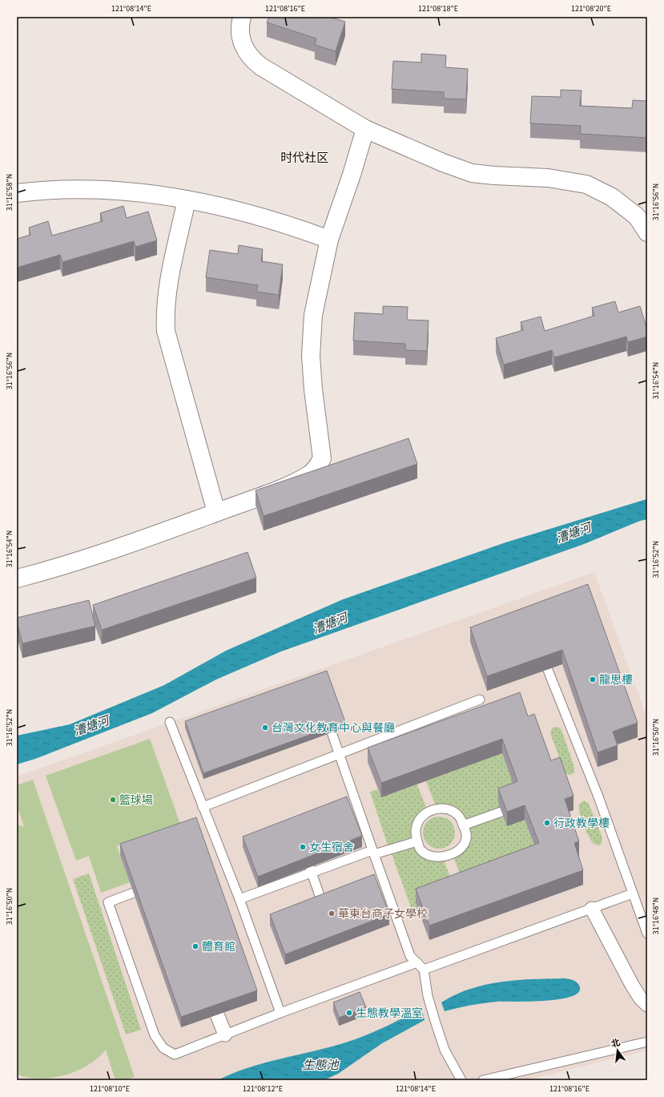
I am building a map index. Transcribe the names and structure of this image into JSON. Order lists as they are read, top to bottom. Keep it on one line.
{"districts":["时代社区"],"water":["漕塘河","生態池"],"places":["龍思樓","台灣文化教育中心與餐廳","籃球場","行政教學樓","女生宿舍","華東台商子女學校","體育館","生態教學溫室"],"north":"top","coordinates":["121°08'14\"E","121°08'16\"E","121°08'18\"E","121°08'20\"E","31°16'58\"N","31°16'56\"N","31°16'54\"N","31°16'52\"N","31°16'50\"N","31°16'48\"N","121°08'10\"E","121°08'12\"E"]}
